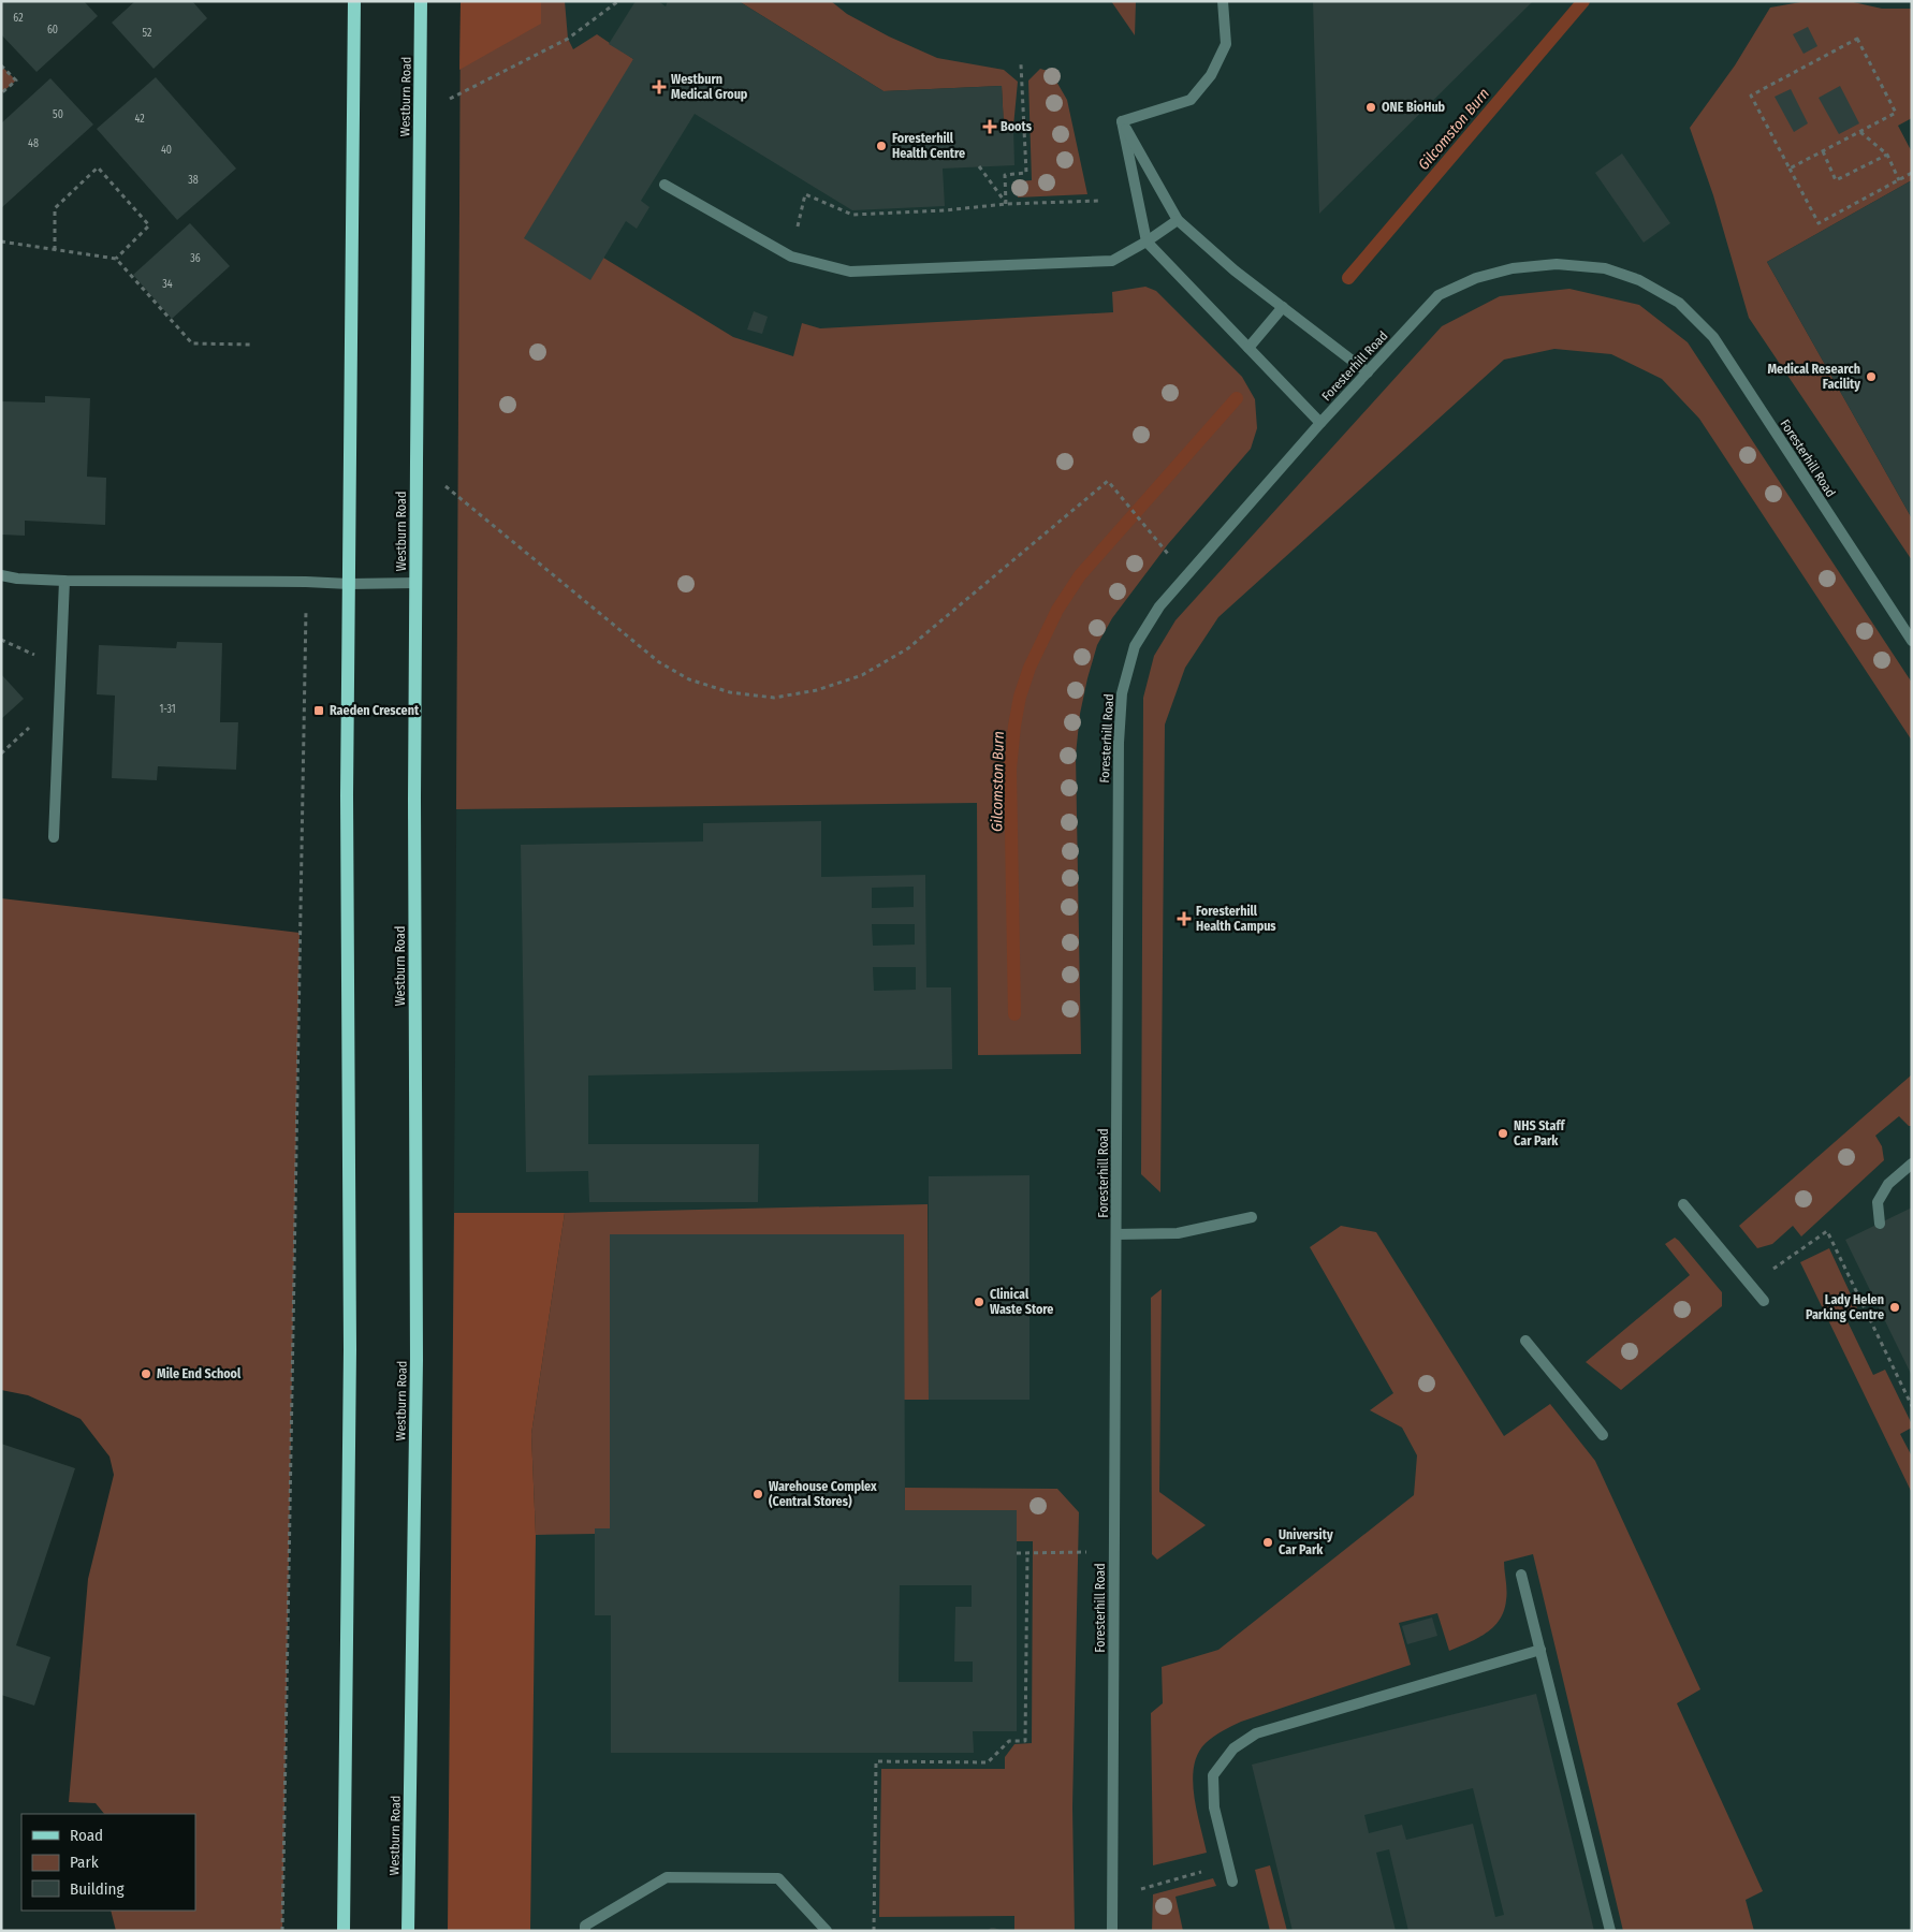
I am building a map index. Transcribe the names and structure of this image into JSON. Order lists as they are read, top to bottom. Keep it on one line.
{"streets":{"main road":["Westburn Road"],"street":["Foresterhill Road"]},"water":["Gilcomston Burn"],"places":{"health":["Westburn Medical Group","Boots","Foresterhill Health Campus"],"other":["ONE BioHub","Foresterhill Health Centre","Medical Research Facility","NHS Staff Car Park","Clinical Waste Store","Lady Helen Parking Centre","Mile End School","Warehouse Complex (Central Stores)","University Car Park"],"transit":["Raeden Crescent"]},"house_numbers":["62","60","52","50","42","48","40","38","36","34","1-31"],"legend":["Road","Park","Building"]}
